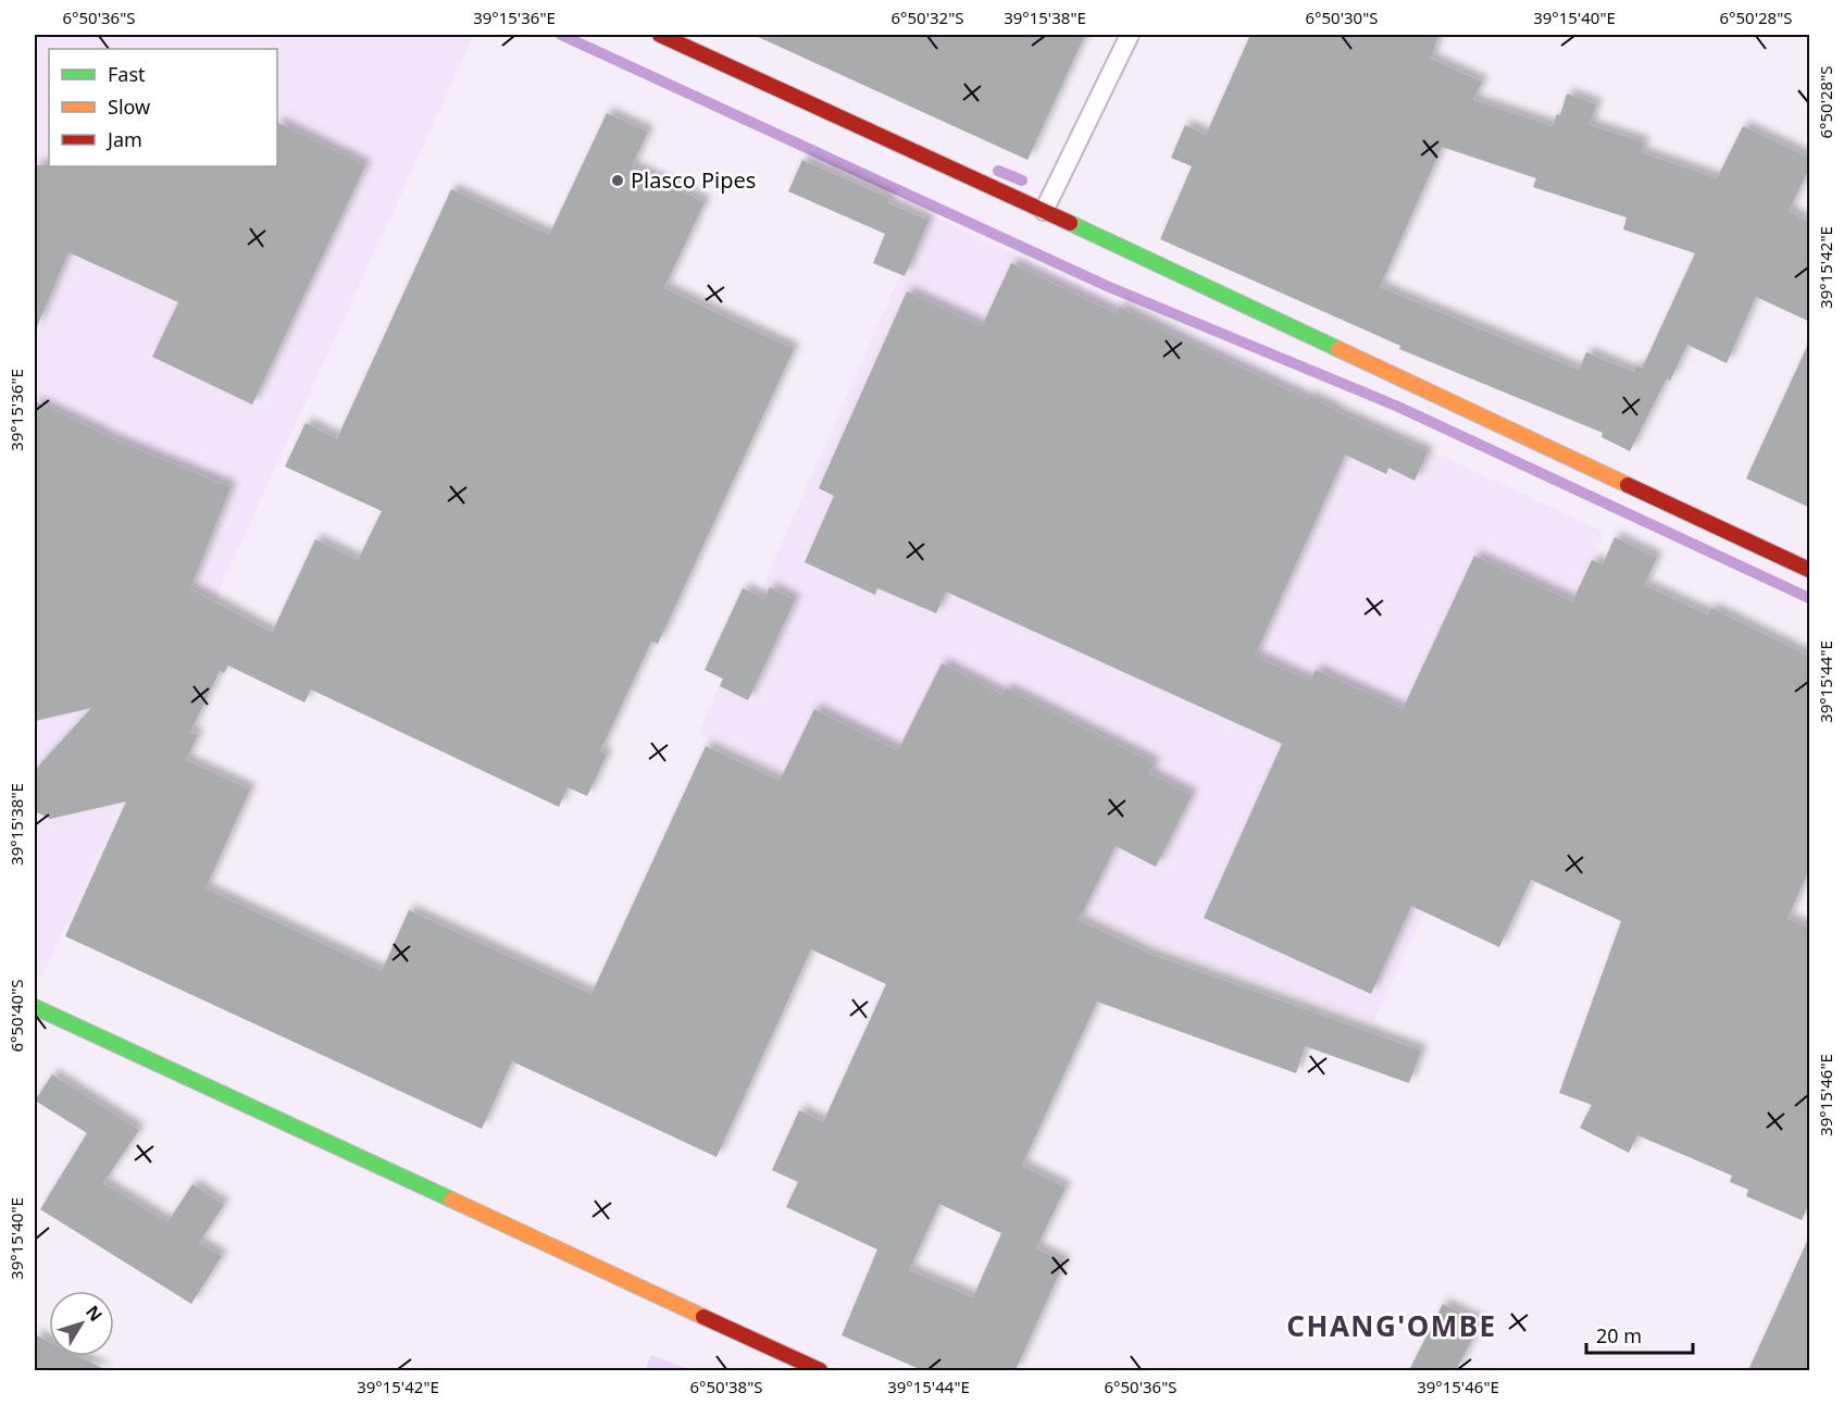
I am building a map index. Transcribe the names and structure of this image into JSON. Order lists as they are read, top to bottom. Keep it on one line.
{"districts":["CHANG'OMBE"],"places":["Plasco Pipes"],"legend":["Fast","Slow","Jam"],"scale_bar":"20 m","north":"top right","coordinates":["6°50'36\"S","39°15'36\"E","6°50'32\"S","39°15'38\"E","6°50'30\"S","39°15'40\"E","6°50'28\"S","39°15'42\"E","39°15'44\"E","6°50'40\"S","39°15'46\"E","6°50'38\"S"]}
